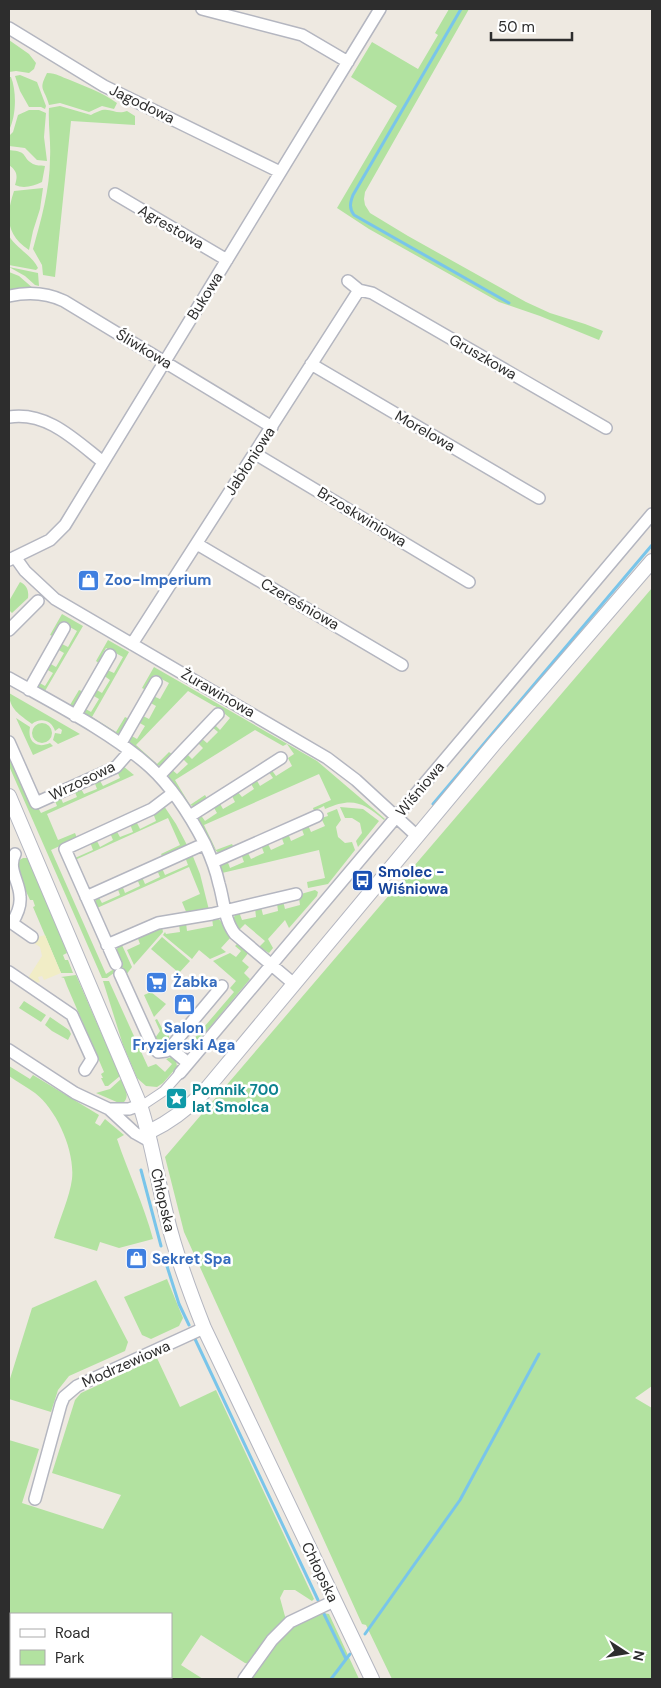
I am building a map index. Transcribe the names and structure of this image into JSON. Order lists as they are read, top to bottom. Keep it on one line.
{"streets":{"street":["Jagodowa","Agrestowa","Bukowa","Śliwkowa","Gruszkowa","Morelowa","Jabłoniowa","Brzoskwiniowa","Czereśniowa","Żurawinowa","Wrzosowa","Wiśniowa","Chłopska","Modrzewiowa"]},"crossings":[["Jagodowa","Bukowa"],["Agrestowa","Bukowa"],["Bukowa","Śliwkowa"],["Bukowa","Żurawinowa"],["Śliwkowa","Jabłoniowa"],["Gruszkowa","Jabłoniowa"],["Morelowa","Jabłoniowa"],["Jabłoniowa","Brzoskwiniowa"],["Jabłoniowa","Czereśniowa"],["Jabłoniowa","Żurawinowa"],["Żurawinowa","Wiśniowa"],["Wrzosowa","Wiśniowa"],["Wiśniowa","Chłopska"],["Chłopska","Modrzewiowa"]],"places":{"shop":["Zoo-Imperium","Salon Fryzjerski Aga","Sekret Spa"],"bus stop":["Smolec - Wiśniowa"],"supermarket":["Żabka"],"place":["Pomnik 700 lat Smolca"]},"legend":["Road","Park"],"scale_bar":"50 m","north":"right"}
